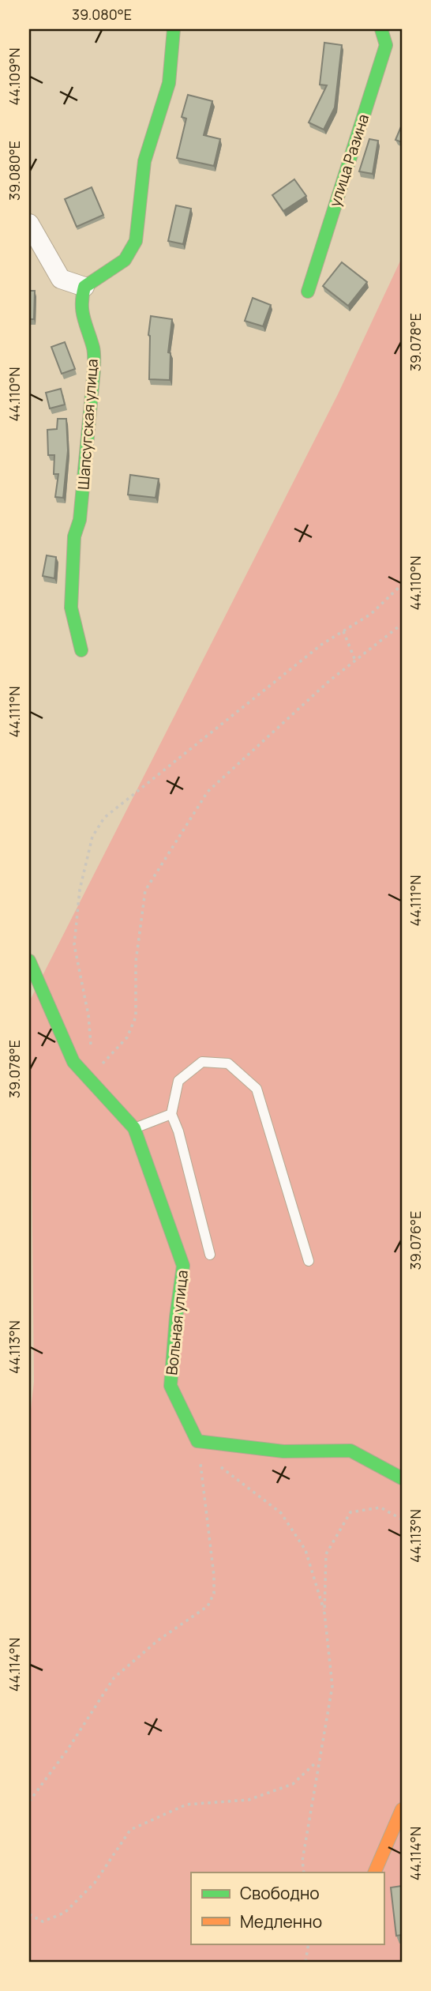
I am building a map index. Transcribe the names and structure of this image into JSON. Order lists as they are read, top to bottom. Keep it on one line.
{"streets":{"street":["улица Разина","Шапсугская улица","Вольная улица"]},"legend":["Свободно","Медленно"],"coordinates":["39.080°E","44.109°N","39.078°E","44.110°N","44.111°N","39.076°E","44.113°N","44.114°N"]}
